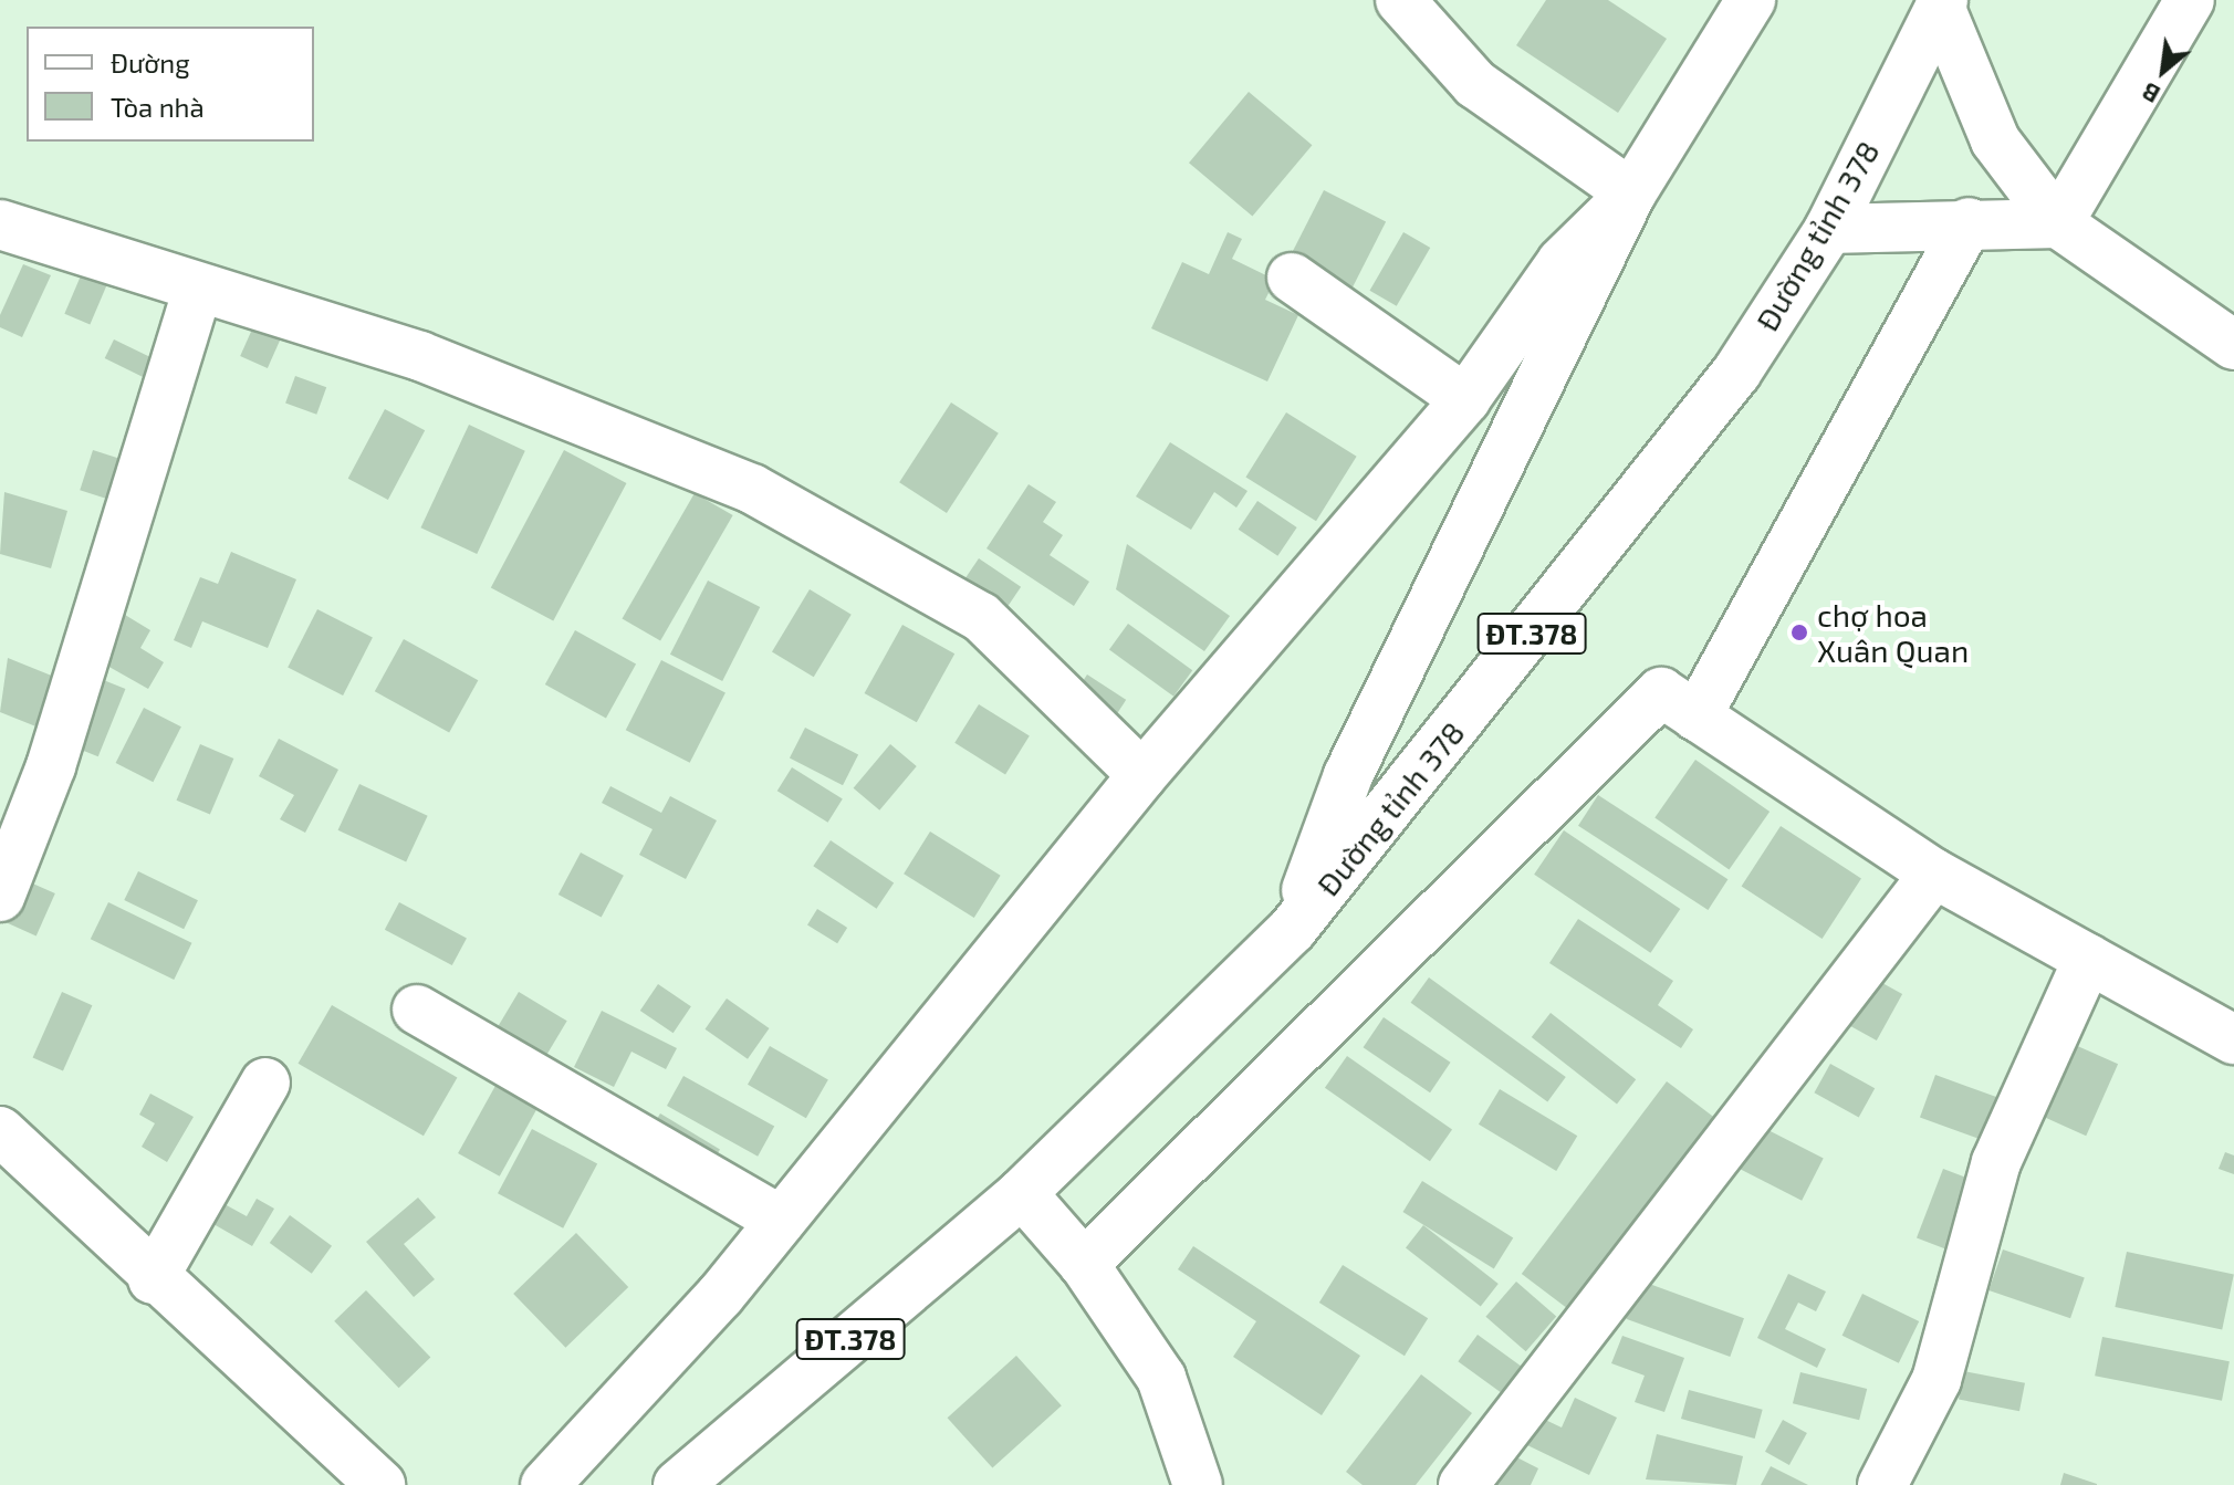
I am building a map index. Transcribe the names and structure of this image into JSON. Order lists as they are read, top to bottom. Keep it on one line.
{"streets":{"street":["Đường tỉnh 378","ĐT.378"]},"places":["chợ hoa Xuân Quan"],"legend":["Đường","Tòa nhà"],"north":"bottom left"}
